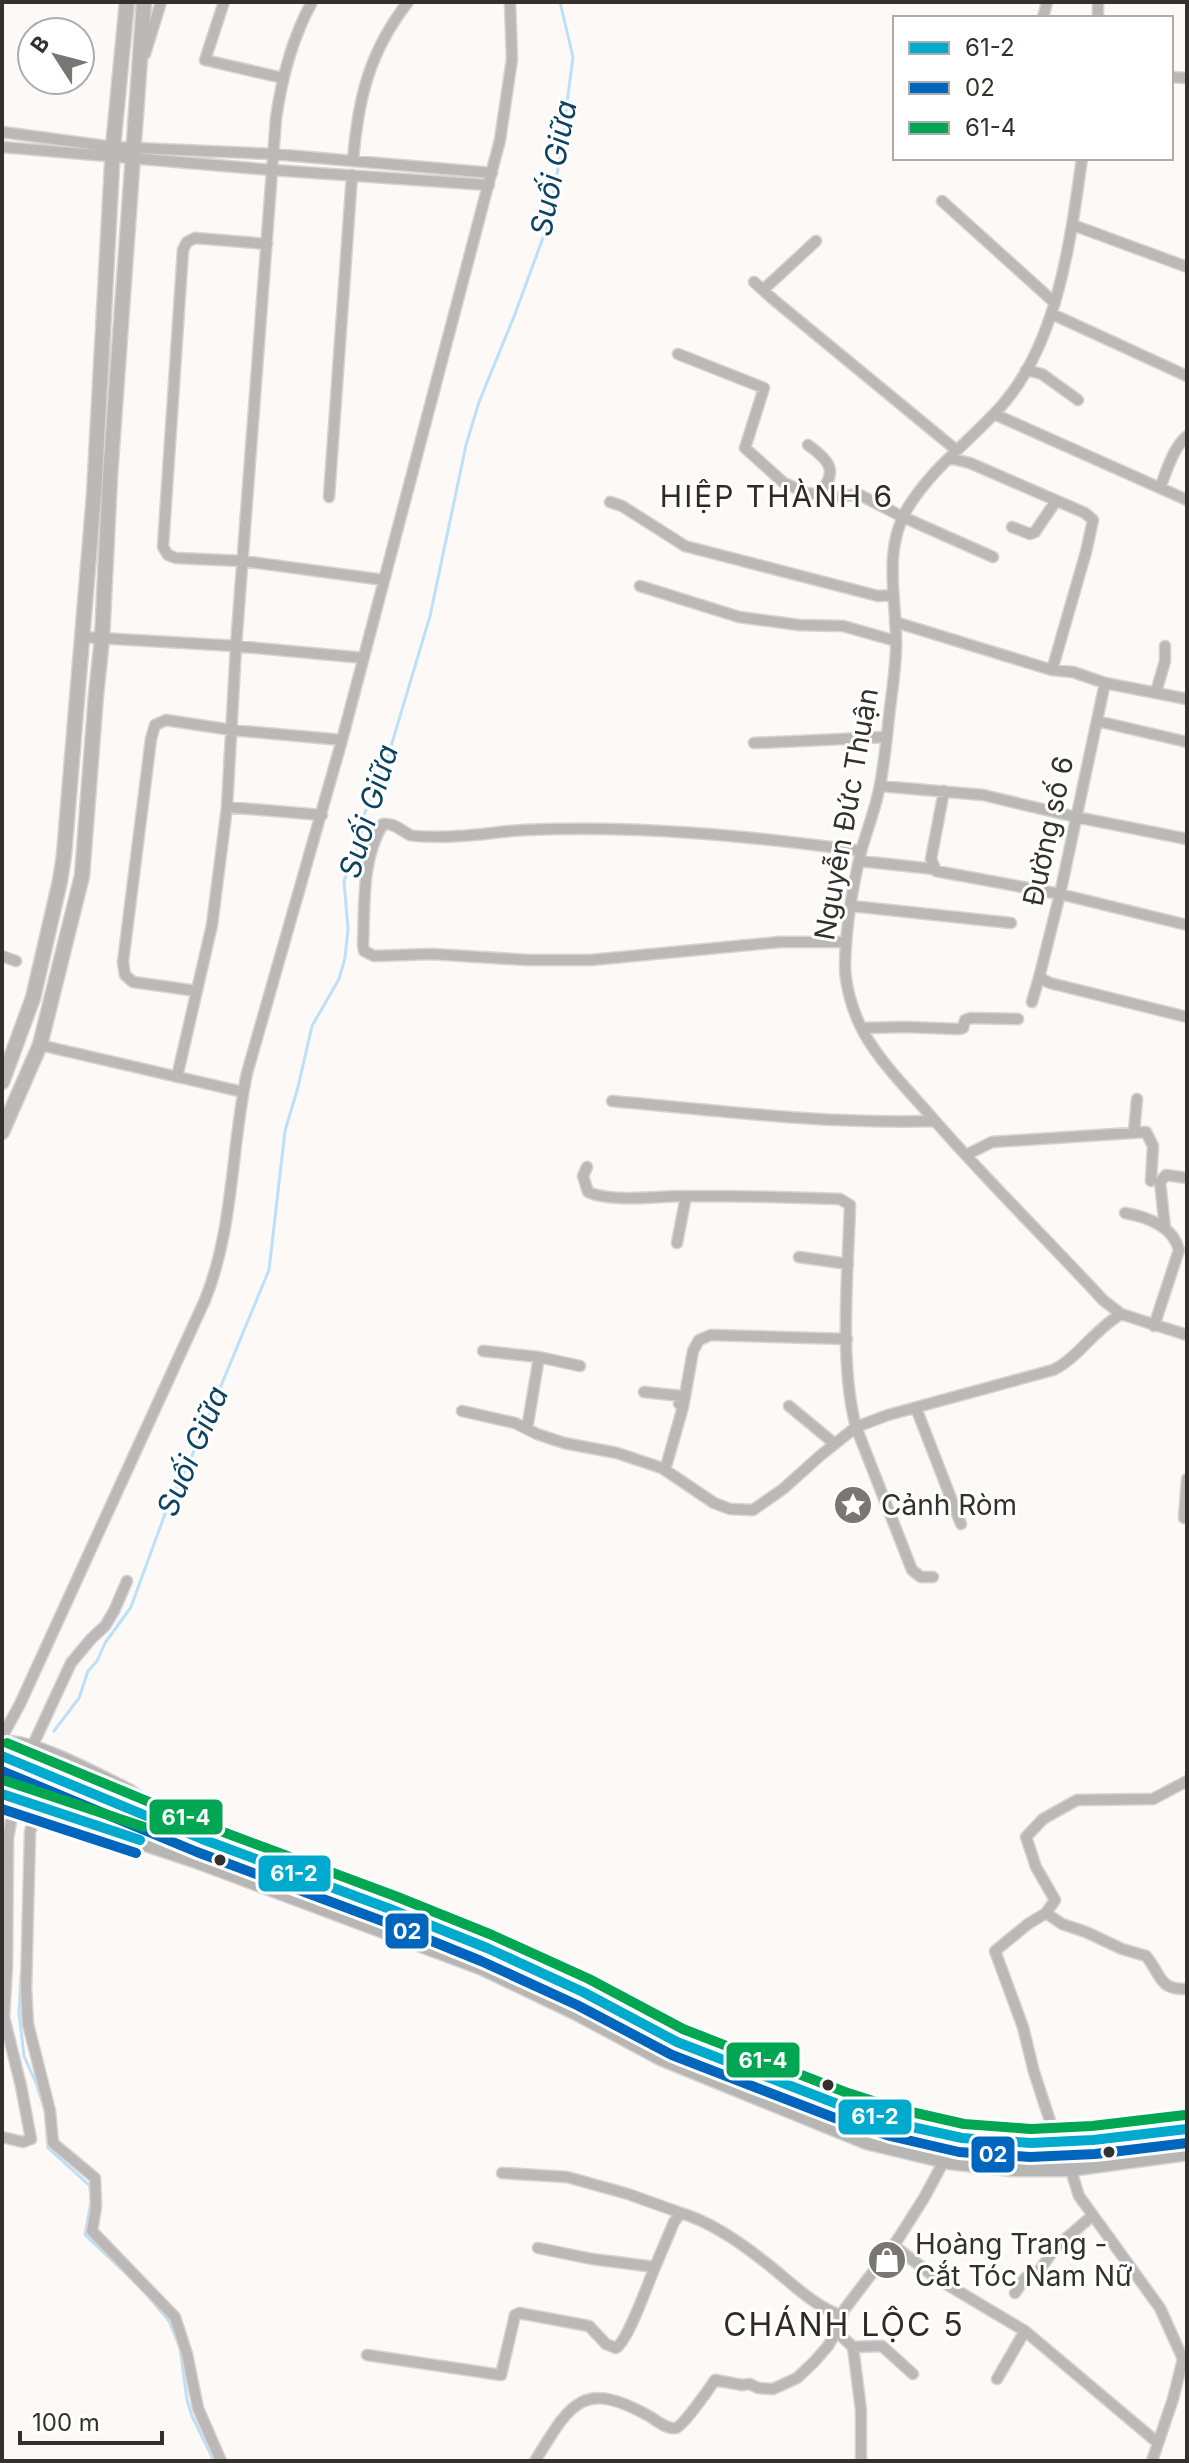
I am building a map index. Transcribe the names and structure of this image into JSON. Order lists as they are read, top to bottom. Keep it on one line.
{"streets":{"street":["Nguyễn Đức Thuận","Đường số 6"]},"districts":["HIỆP THÀNH 6","CHÁNH LỘC 5"],"water":["Suối Giữa"],"places":{"place":["Cảnh Ròm"],"shop":["Hoàng Trang - Cắt Tóc Nam Nữ"]},"lines":["transit line 61-4","transit line 61-2","transit line 02"],"legend":["61-2","02","61-4"],"scale_bar":"100 m","north":"top left"}
